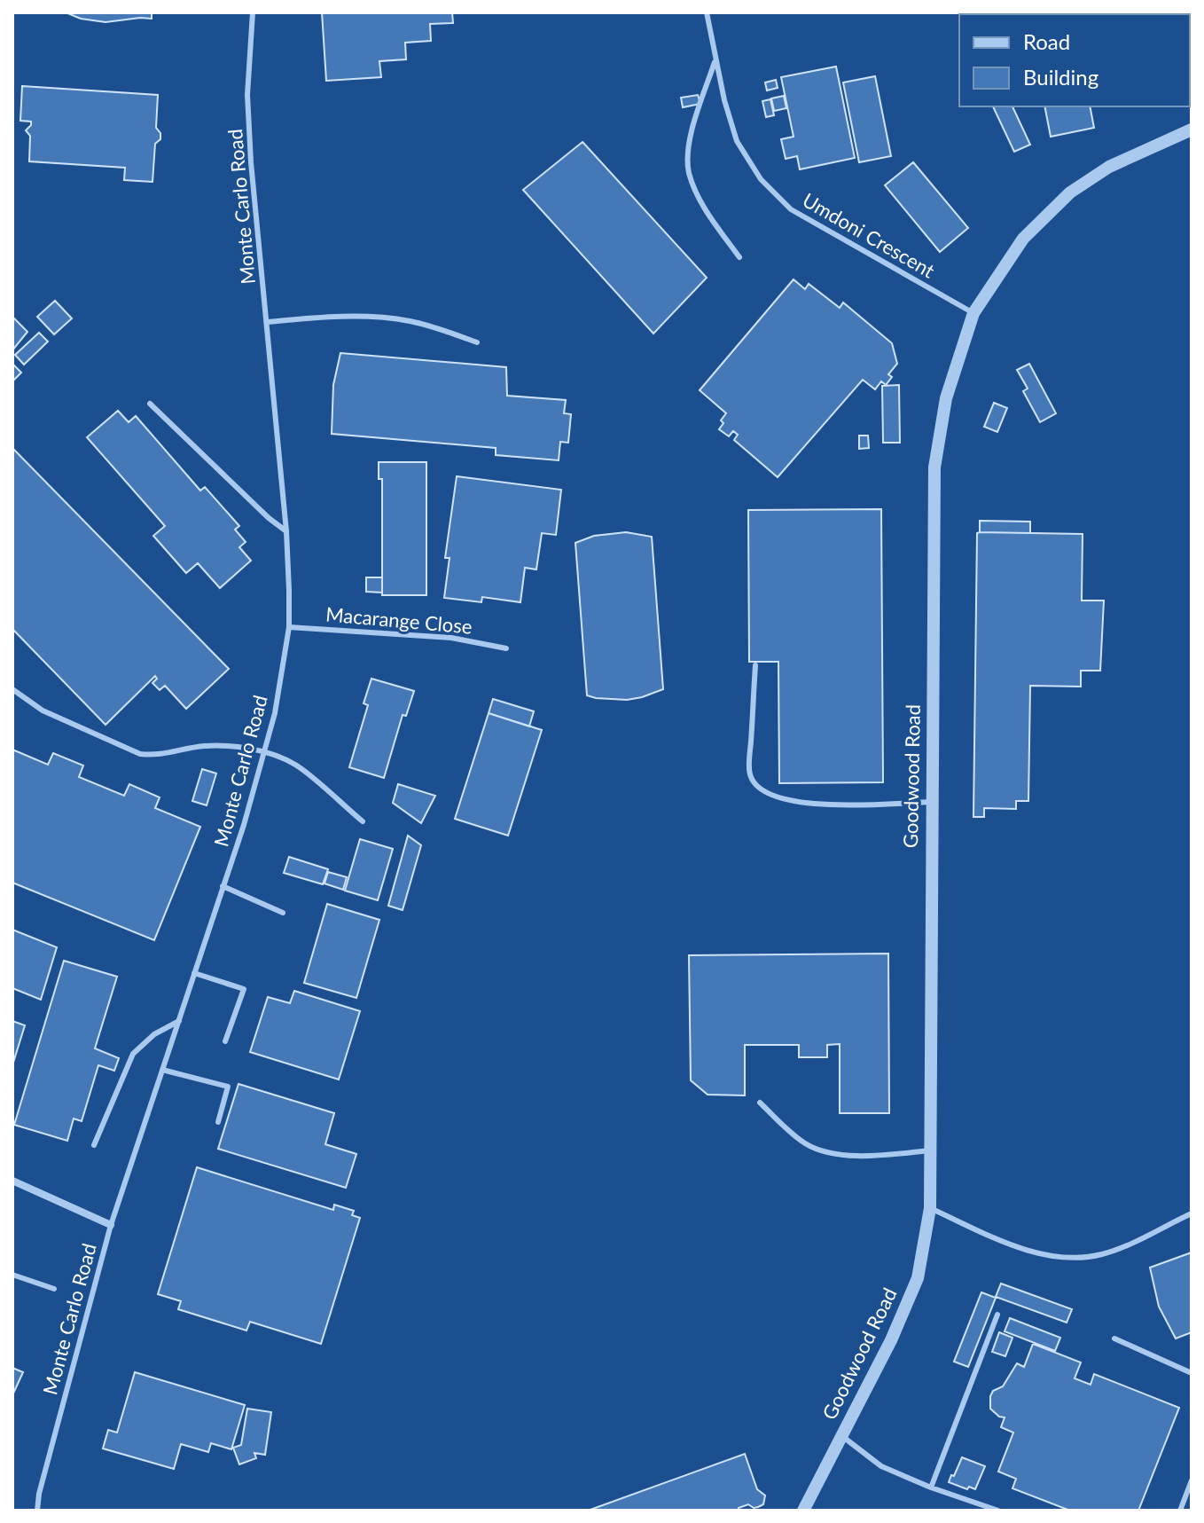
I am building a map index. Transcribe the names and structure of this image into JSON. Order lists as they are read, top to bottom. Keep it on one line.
{"streets":{"street":["Goodwood Road"],"lane":["Monte Carlo Road","Umdoni Crescent","Macarange Close"]},"crossings":[["Monte Carlo Road","Macarange Close"],["Umdoni Crescent","Goodwood Road"]],"legend":["Road","Building"]}
